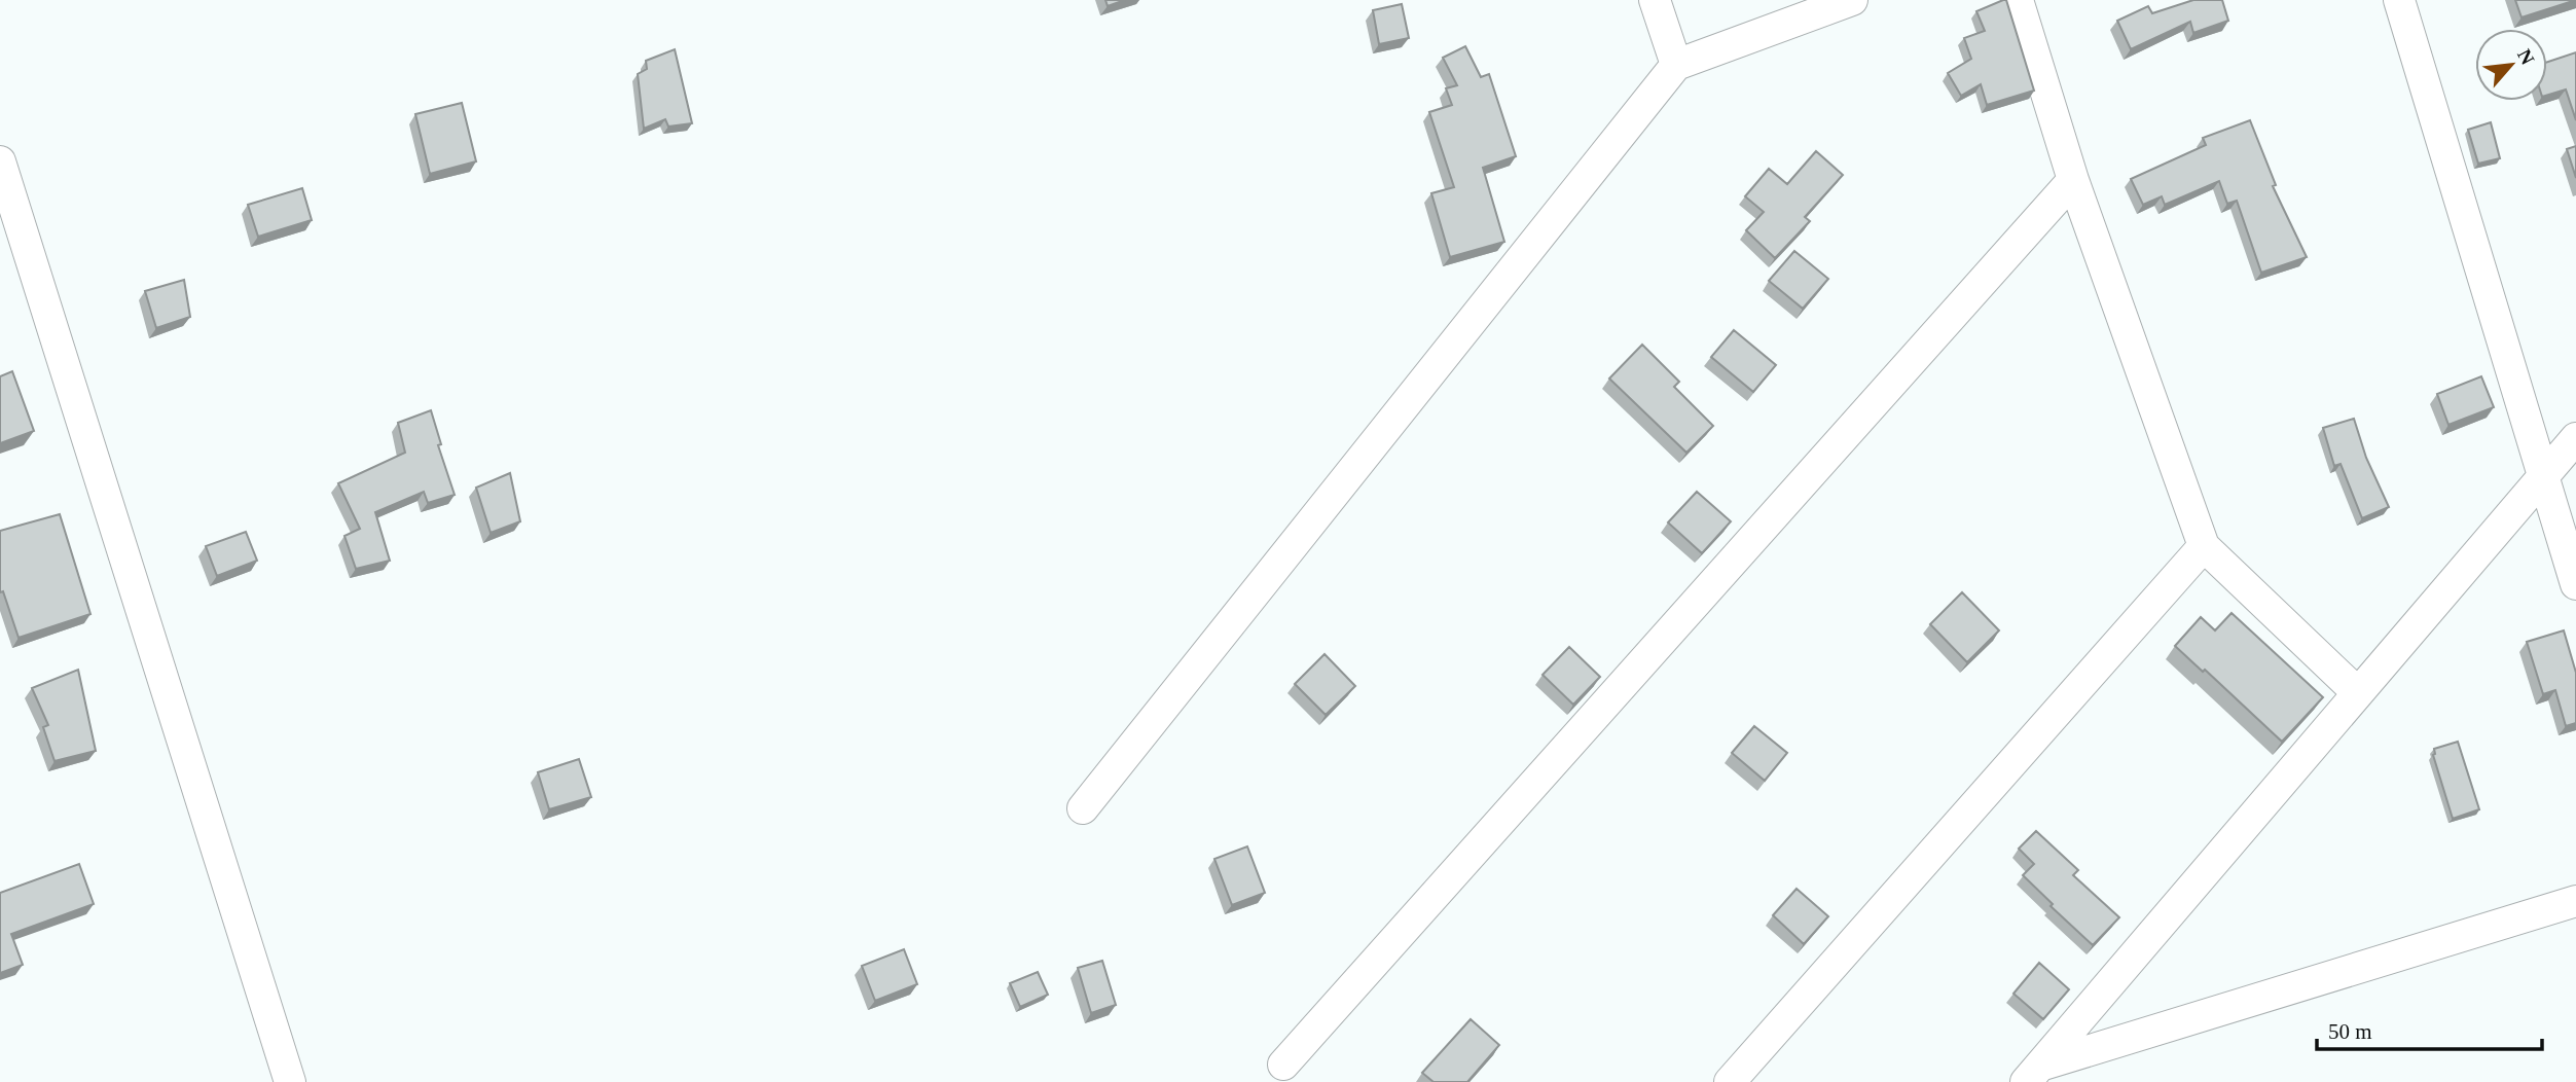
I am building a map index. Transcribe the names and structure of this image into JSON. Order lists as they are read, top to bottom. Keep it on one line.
{"scale_bar":"50 m","north":"top right"}
